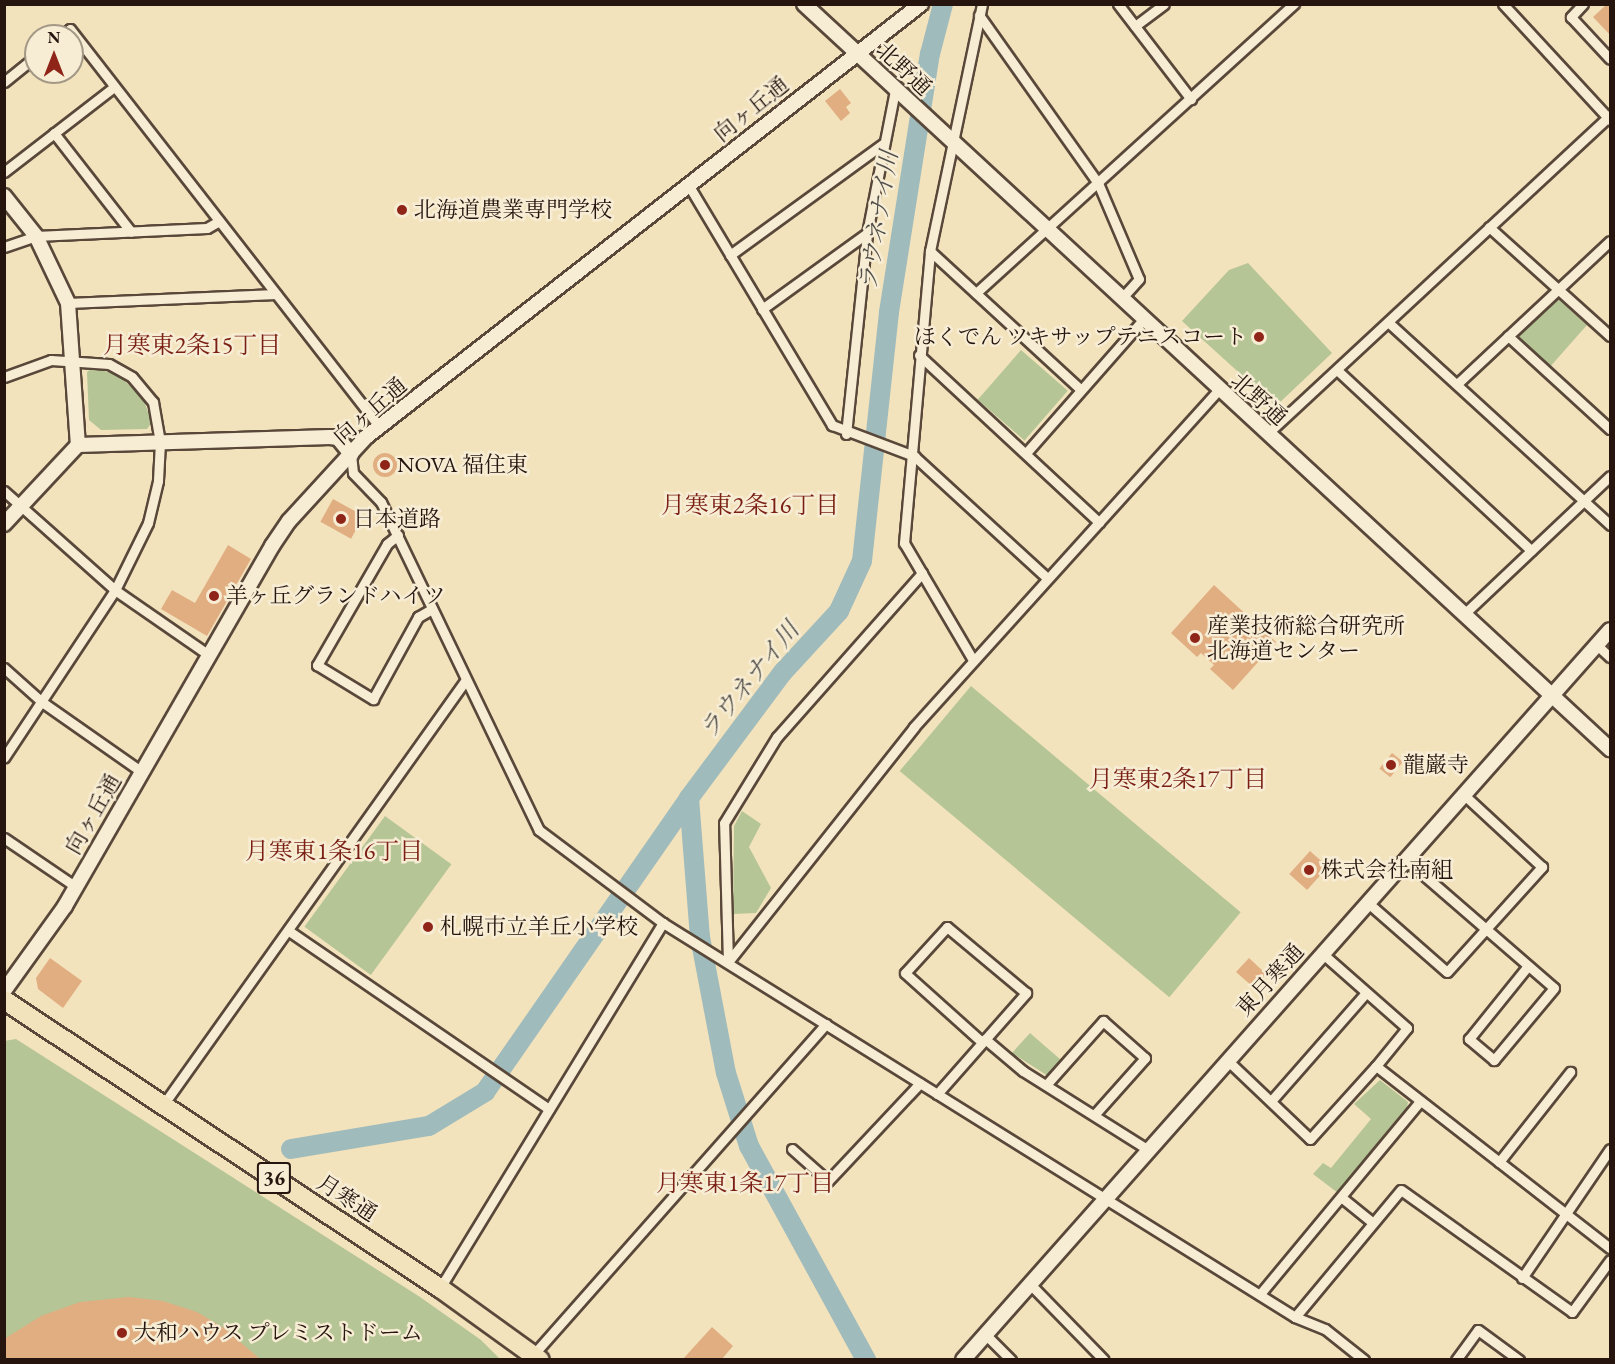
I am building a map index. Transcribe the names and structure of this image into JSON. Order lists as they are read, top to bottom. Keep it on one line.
{"streets":{"highway":["36","月寒通"],"street":["北野通","向ヶ丘通","東月寒通"]},"crossings":[["北野通","向ヶ丘通"],["北野通","東月寒通"]],"districts":["月寒東2条15丁目","月寒東2条16丁目","月寒東2条17丁目","月寒東1条16丁目","月寒東1条17丁目"],"water":["ラウネナイ川"],"places":["北海道農業専門学校","ほくでん ツキサップテニスコート","NOVA 福住東","日本道路","羊ヶ丘グランドハイツ","産業技術総合研究所 北海道センター","龍巌寺","株式会社南組","札幌市立羊丘小学校","大和ハウス プレミストドーム"],"north":"top"}
